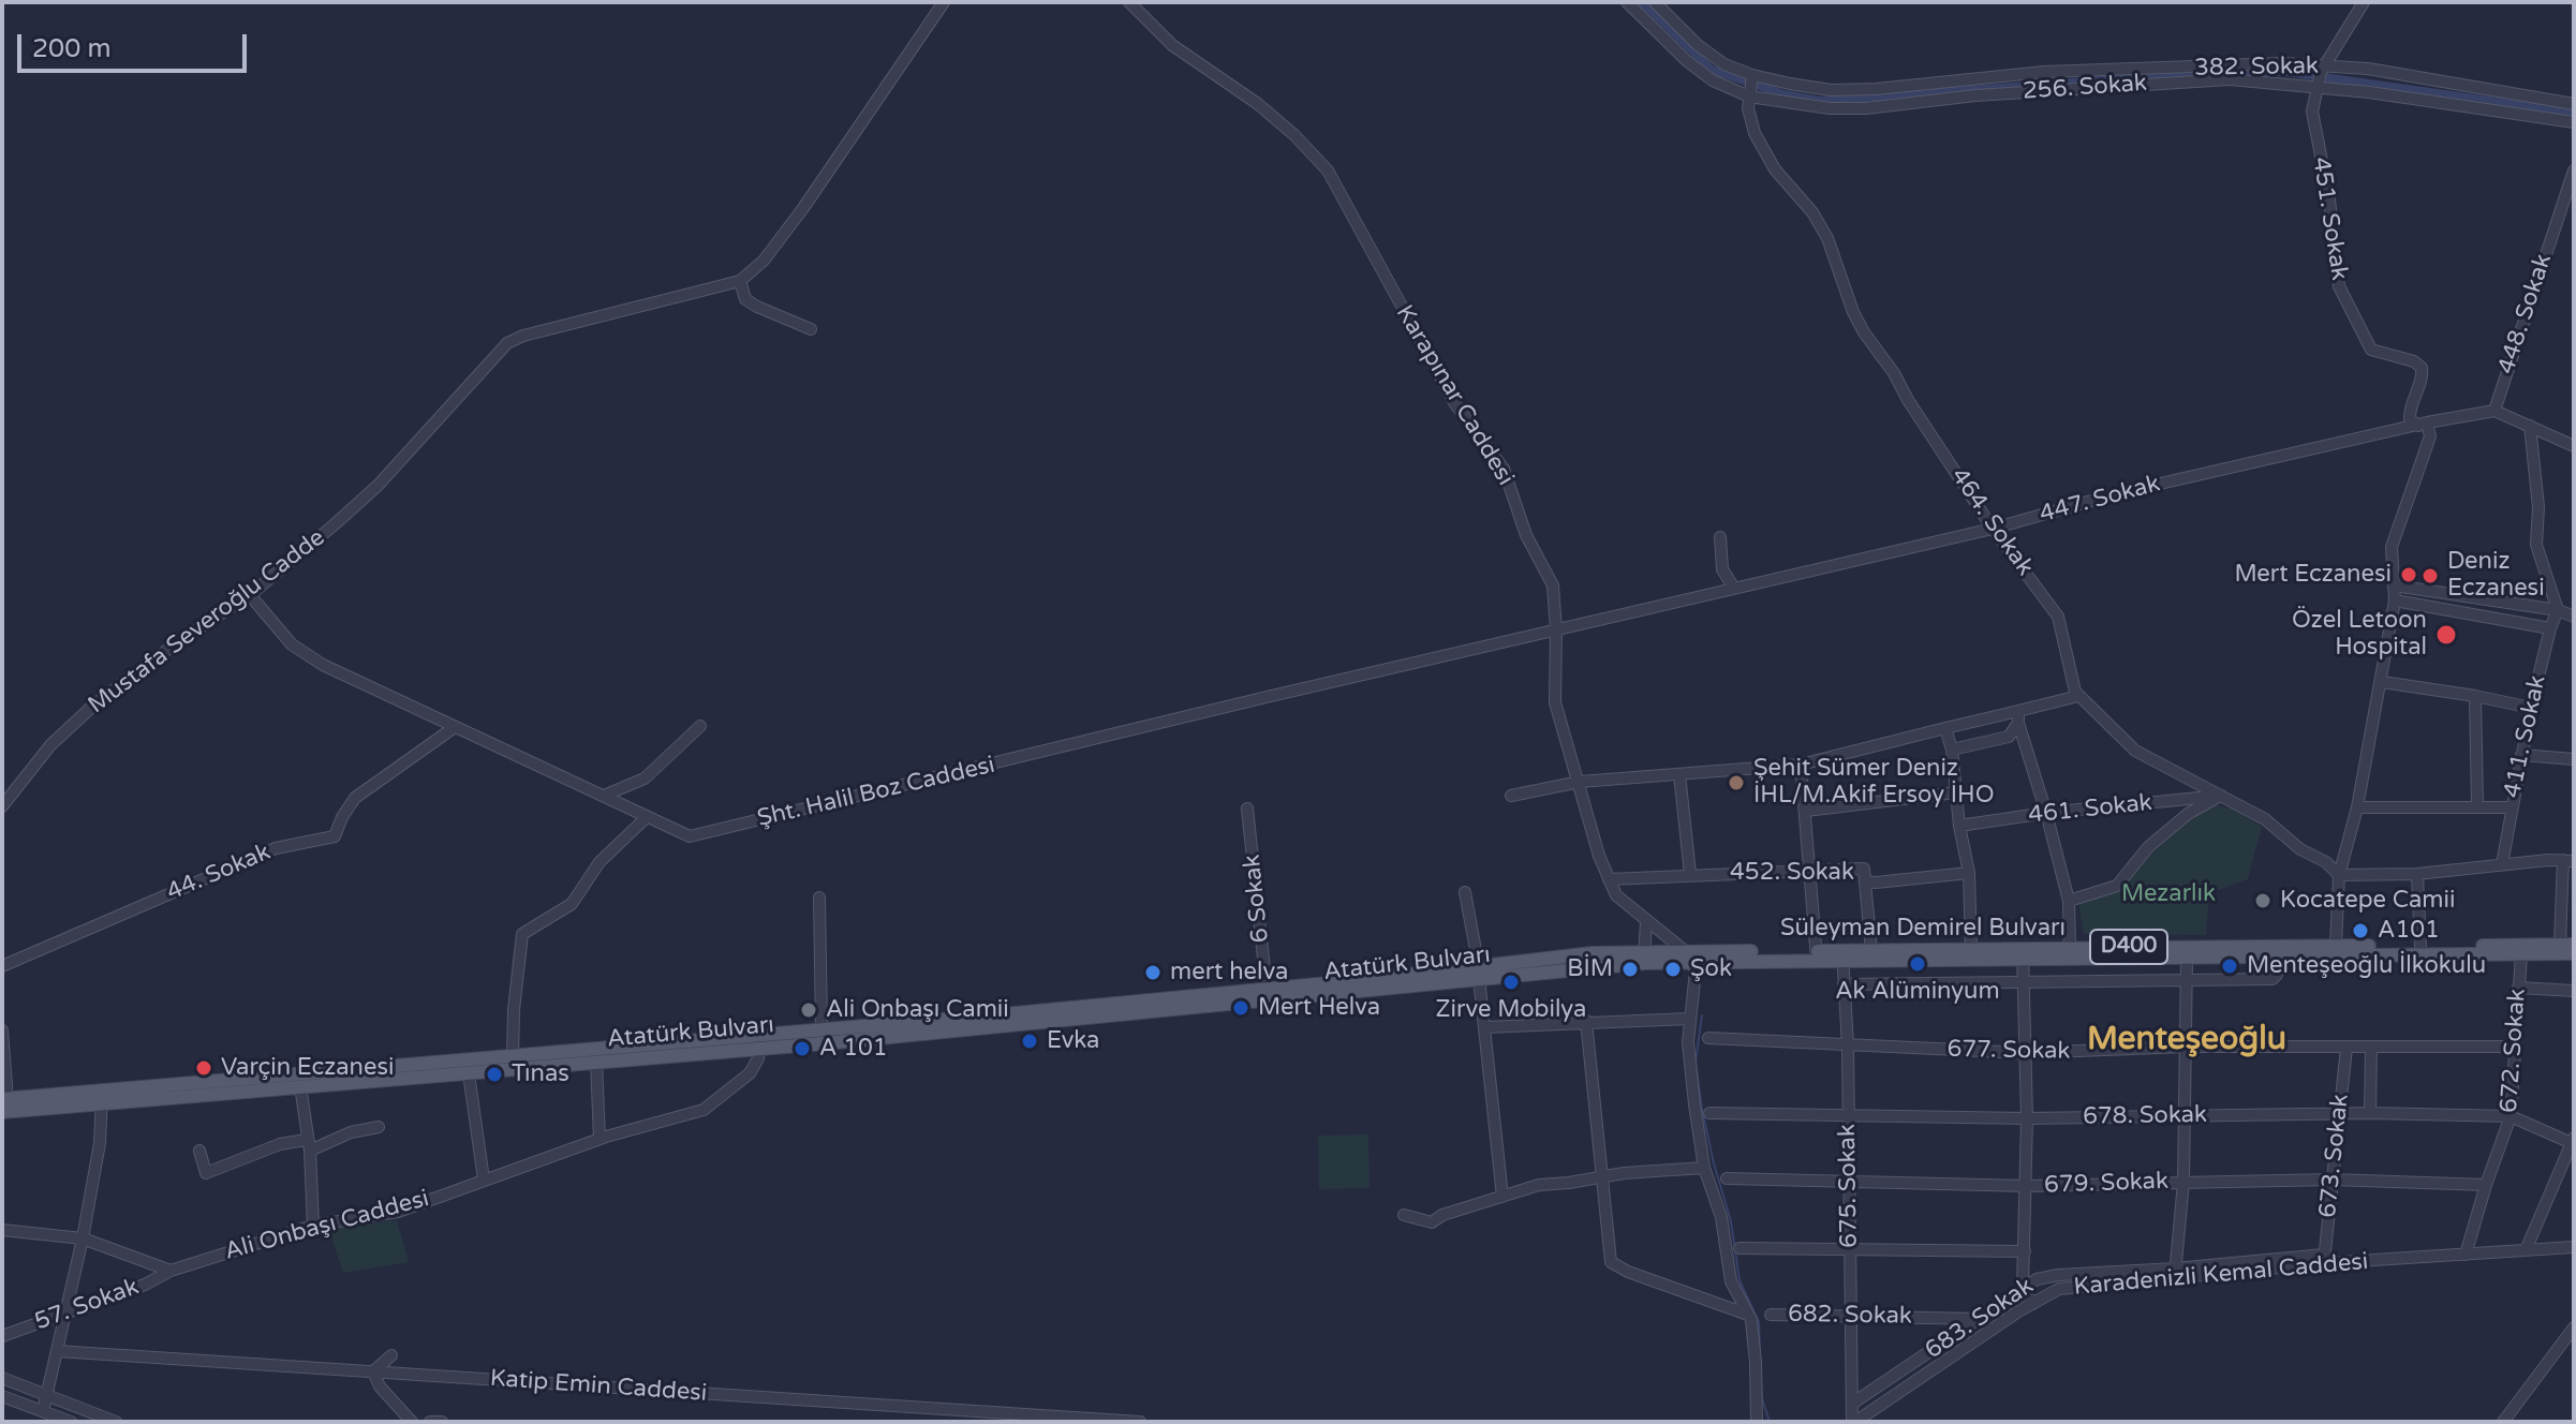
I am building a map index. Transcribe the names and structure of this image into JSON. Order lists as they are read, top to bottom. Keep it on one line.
{"streets":{"main road":["Süleyman Demirel Bulvarı","D400","Atatürk Bulvarı"],"street":["382. Sokak","256. Sokak","451. Sokak","448. Sokak","Karapınar Caddesi","447. Sokak","464. Sokak","Mustafa Severoğlu Cadde","411. Sokak","Şht. Halil Boz Caddesi","461. Sokak","44. Sokak","452. Sokak","6 Sokak","677. Sokak","672. Sokak","678. Sokak","673. Sokak","679. Sokak","675. Sokak","Ali Onbaşı Caddesi","Karadenizli Kemal Caddesi","57. Sokak","682. Sokak","683. Sokak","Katip Emin Caddesi"]},"crossings":[["382. Sokak","256. Sokak"],["382. Sokak","451. Sokak"],["382. Sokak","464. Sokak"],["256. Sokak","451. Sokak"],["256. Sokak","464. Sokak"],["451. Sokak","447. Sokak"],["448. Sokak","447. Sokak"],["Karapınar Caddesi","447. Sokak"],["Karapınar Caddesi","Şht. Halil Boz Caddesi"],["Karapınar Caddesi","452. Sokak"],["Karapınar Caddesi","Süleyman Demirel Bulvarı"],["Karapınar Caddesi","Atatürk Bulvarı"],["447. Sokak","464. Sokak"],["447. Sokak","Şht. Halil Boz Caddesi"],["Mustafa Severoğlu Cadde","Şht. Halil Boz Caddesi"],["Şht. Halil Boz Caddesi","44. Sokak"],["6 Sokak","Atatürk Bulvarı"],["Süleyman Demirel Bulvarı","Atatürk Bulvarı"],["Süleyman Demirel Bulvarı","672. Sokak"],["Süleyman Demirel Bulvarı","675. Sokak"],["Atatürk Bulvarı","Ali Onbaşı Caddesi"],["677. Sokak","672. Sokak"],["677. Sokak","673. Sokak"],["677. Sokak","675. Sokak"],["672. Sokak","678. Sokak"],["672. Sokak","679. Sokak"],["672. Sokak","Karadenizli Kemal Caddesi"],["678. Sokak","673. Sokak"],["678. Sokak","675. Sokak"],["673. Sokak","679. Sokak"],["673. Sokak","Karadenizli Kemal Caddesi"],["673. Sokak","683. Sokak"],["679. Sokak","675. Sokak"],["675. Sokak","Karadenizli Kemal Caddesi"],["675. Sokak","682. Sokak"],["675. Sokak","683. Sokak"],["Ali Onbaşı Caddesi","57. Sokak"],["Karadenizli Kemal Caddesi","683. Sokak"],["682. Sokak","683. Sokak"]],"districts":["Menteşeoğlu"],"parks":["Mezarlık"],"places":["Mert Eczanesi","Deniz Eczanesi","Özel Letoon Hospital","Şehit Sümer Deniz İHL/M.Akif Ersoy İHO","Kocatepe Camii","A101","Ak Alüminyum","Menteşeoğlu İlkokulu","BİM","Şok","mert helva","Zirve Mobilya","Mert Helva","Ali Onbaşı Camii","Evka","A 101","Varçin Eczanesi","Tınas"],"scale_bar":"200 m"}
